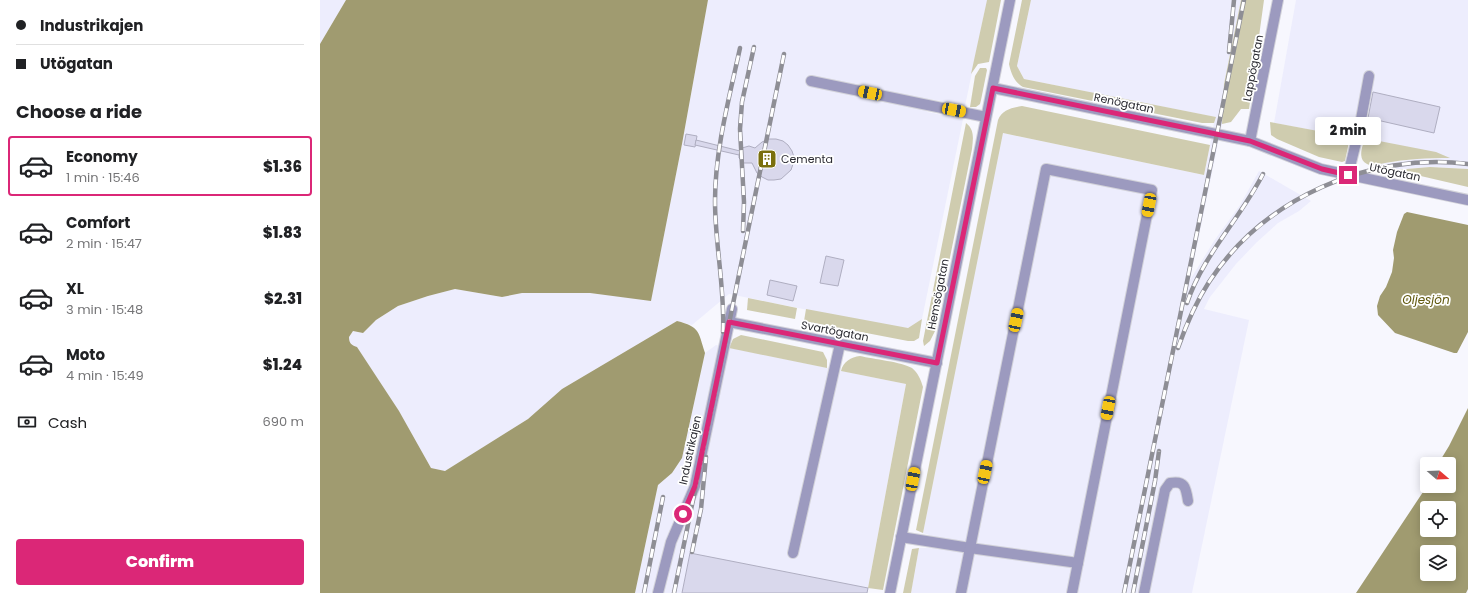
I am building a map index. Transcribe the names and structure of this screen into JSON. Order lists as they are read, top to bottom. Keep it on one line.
{"streets":{"street":["Lappögatan","Renögatan","Utögatan","Hemsögatan","Svartögatan","Industrikajen"]},"crossings":[["Lappögatan","Renögatan"],["Lappögatan","Utögatan"],["Renögatan","Utögatan"],["Renögatan","Hemsögatan"],["Hemsögatan","Svartögatan"],["Svartögatan","Industrikajen"]],"water":["Oljesjön"],"places":{"building":["Cementa"]},"north":"right","page":{"banner":["Industrikajen","Utögatan"],"heading":"Choose a ride","bubble":"2 min","list":[{"name":"Economy","note":"1 min · 15:46","value":"$1.36"},{"name":"Comfort","note":"2 min · 15:47","value":"$1.83"},{"name":"XL","note":"3 min · 15:48","value":"$2.31"},{"name":"Moto","note":"4 min · 15:49","value":"$1.24"}],"pay":["Cash","690 m"],"buttons":"Confirm"}}
